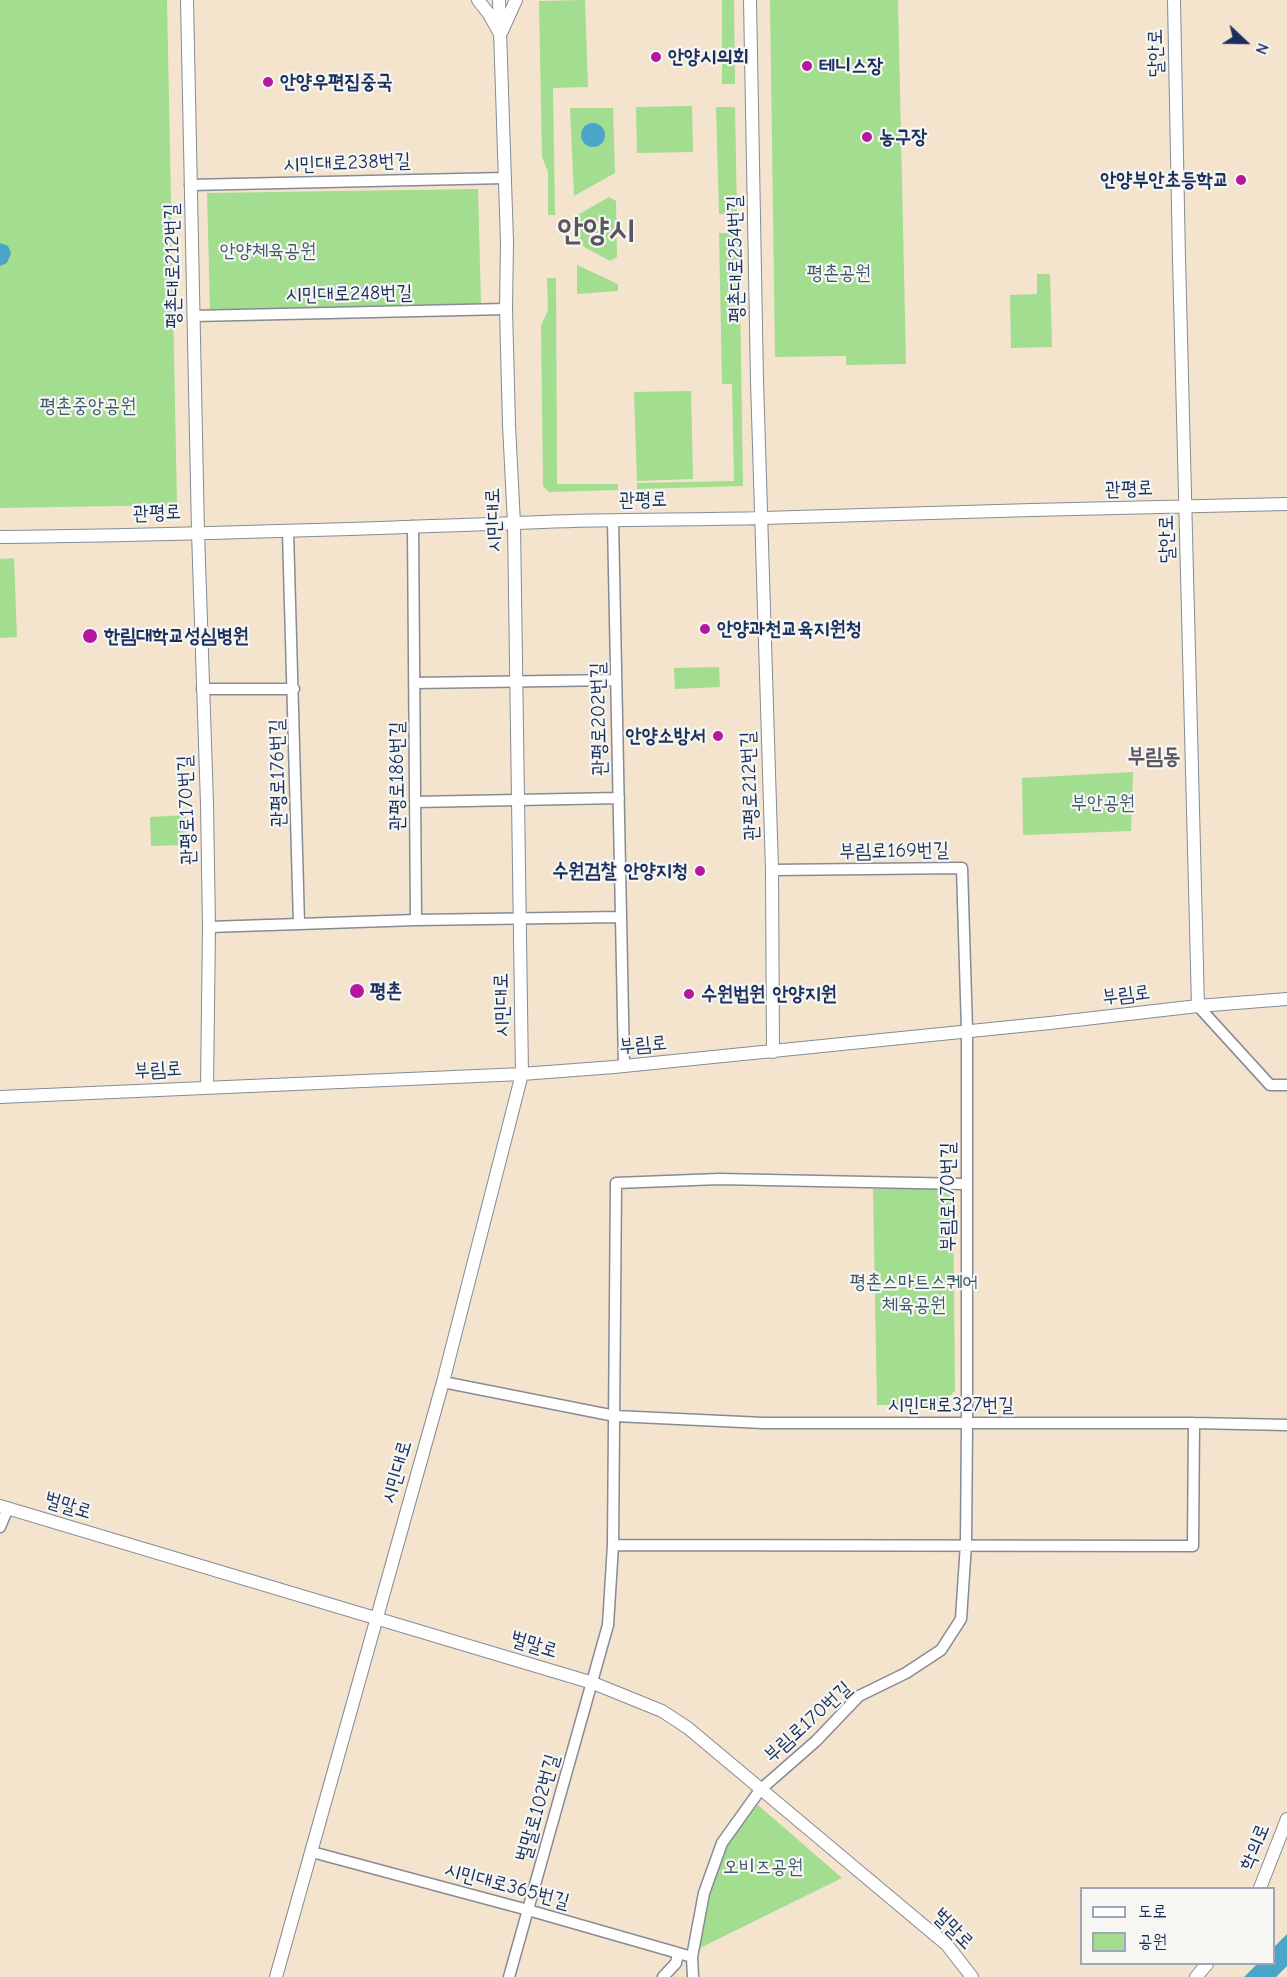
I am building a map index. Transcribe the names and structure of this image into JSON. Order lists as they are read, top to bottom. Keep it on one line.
{"streets":{"street":["달안로","시민대로238번길","평촌대로254번길","평촌대로212번길","시민대로248번길","관평로","시민대로","관평로202번길","관평로176번길","관평로186번길","관평로212번길","관평로170번길","부림로169번길","부림로","부림로170번길","시민대로327번길","벌말로","벌말로102번길","학의로","시민대로365번길"]},"crossings":[["달안로","관평로"],["달안로","부림로"],["시민대로238번길","평촌대로212번길"],["시민대로238번길","시민대로"],["평촌대로254번길","관평로"],["평촌대로254번길","관평로212번길"],["평촌대로212번길","시민대로248번길"],["평촌대로212번길","관평로"],["평촌대로212번길","관평로170번길"],["시민대로248번길","시민대로"],["관평로","시민대로"],["관평로","관평로202번길"],["관평로","관평로176번길"],["관평로","관평로186번길"],["관평로","관평로212번길"],["관평로","관평로170번길"],["시민대로","부림로"],["시민대로","시민대로327번길"],["시민대로","벌말로"],["시민대로","시민대로365번길"],["관평로202번길","부림로"],["관평로212번길","부림로169번길"],["관평로212번길","부림로"],["관평로170번길","부림로"],["부림로169번길","부림로"],["부림로169번길","부림로170번길"],["부림로","부림로170번길"],["부림로170번길","시민대로327번길"],["부림로170번길","벌말로"],["부림로170번길","시민대로365번길"],["벌말로","벌말로102번길"],["벌말로102번길","시민대로365번길"]],"districts":["안양시","부림동"],"parks":["안양체육공원","평촌공원","평촌중앙공원","부안공원","평촌스마트스퀘어 체육공원","오비즈공원"],"places":["안양시의회","테니스장","안양우편집중국","농구장","안양부안초등학교","안양과천교육지원청","한림대학교성심병원","안양소방서","수원검찰 안양지청","평촌","수원법원 안양지원"],"legend":["도로","공원"],"north":"right"}
